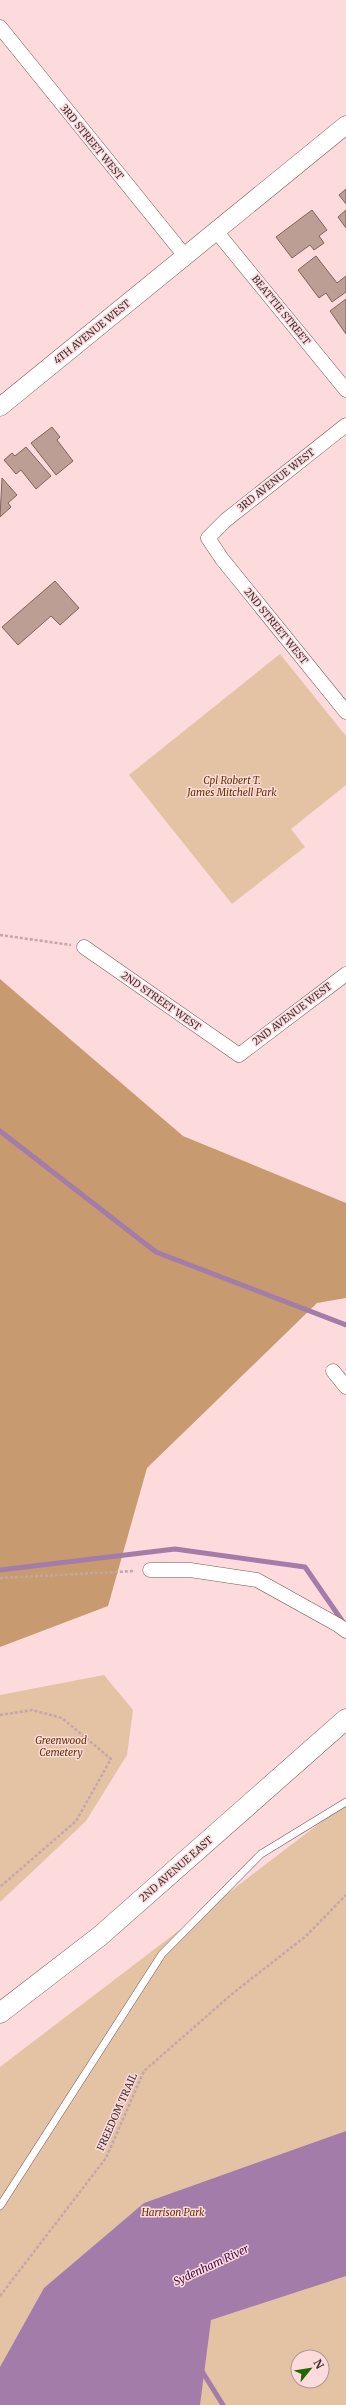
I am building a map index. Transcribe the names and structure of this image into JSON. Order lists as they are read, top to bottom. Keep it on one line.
{"streets":{"main road":["2ND AVENUE EAST"],"street":["3RD STREET WEST","BEATTIE STREET","4TH AVENUE WEST","3RD AVENUE WEST","2ND STREET WEST","2ND AVENUE WEST"],"path":["FREEDOM TRAIL"]},"crossings":[["3RD STREET WEST","4TH AVENUE WEST"],["BEATTIE STREET","4TH AVENUE WEST"],["3RD AVENUE WEST","2ND STREET WEST"],["2ND STREET WEST","2ND AVENUE WEST"]],"water":["Sydenham River"],"parks":["Cpl Robert T. James Mitchell Park","Greenwood Cemetery","Harrison Park"],"north":"top right"}
